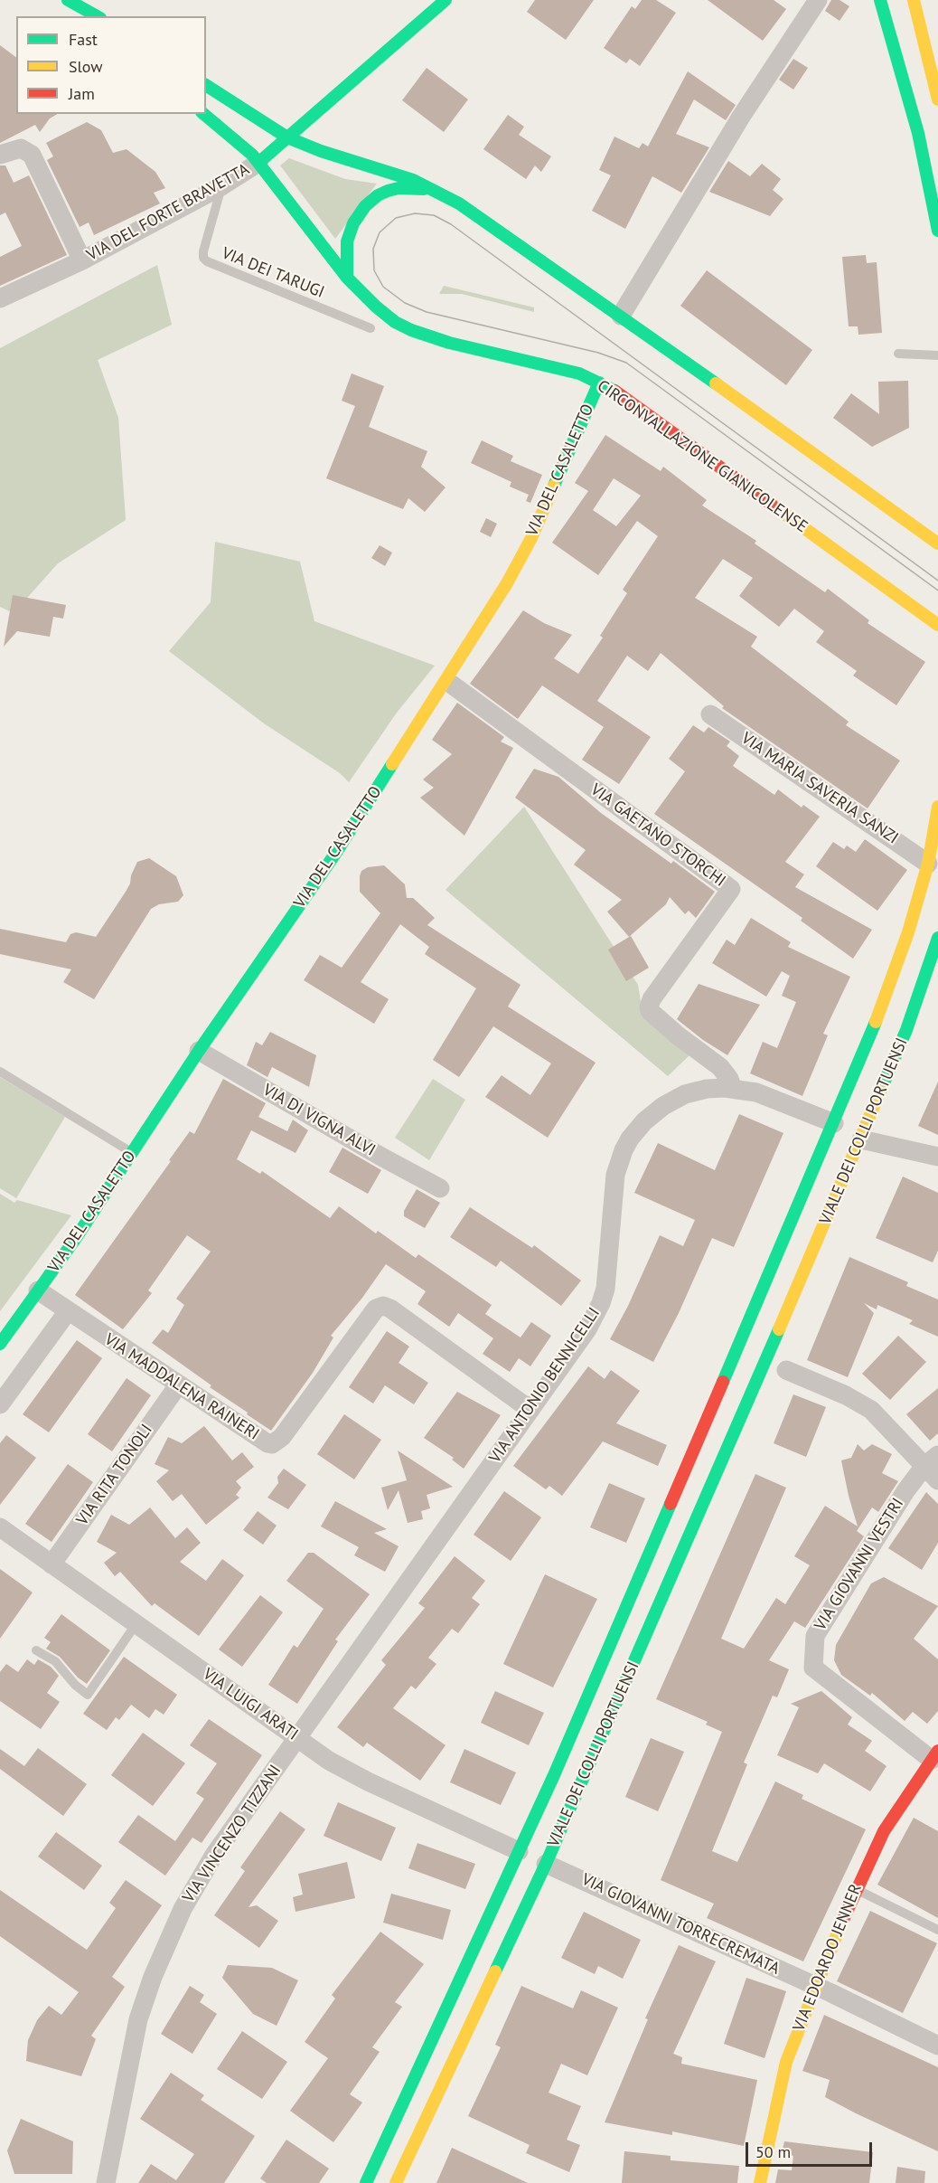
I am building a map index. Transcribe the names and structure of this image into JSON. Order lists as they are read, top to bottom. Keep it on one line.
{"streets":{"main road":["VIA DEL FORTE BRAVETTA","CIRCONVALLAZIONE GIANICOLENSE","VIA DEL CASALETTO","VIALE DEI COLLI PORTUENSI","VIA EDOARDO JENNER"],"street":["VIA MARIA SAVERIA SANZI","VIA GAETANO STORCHI","VIA DI VIGNA ALVI","VIA ANTONIO BENNICELLI","VIA MADDALENA RAINERI","VIA RITA TONOLI","VIA GIOVANNI VESTRI","VIA LUIGI ARATI","VIA VINCENZO TIZZANI","VIA GIOVANNI TORRECREMATA"],"lane":["VIA DEI TARUGI"]},"crossings":[["VIA DEL FORTE BRAVETTA","VIA DEI TARUGI"],["VIA DEL FORTE BRAVETTA","CIRCONVALLAZIONE GIANICOLENSE"],["CIRCONVALLAZIONE GIANICOLENSE","VIA DEL CASALETTO"],["VIA DEL CASALETTO","VIA DI VIGNA ALVI"],["VIA DEL CASALETTO","VIA MADDALENA RAINERI"],["VIA MARIA SAVERIA SANZI","VIALE DEI COLLI PORTUENSI"],["VIA GAETANO STORCHI","VIA ANTONIO BENNICELLI"],["VIALE DEI COLLI PORTUENSI","VIA ANTONIO BENNICELLI"],["VIALE DEI COLLI PORTUENSI","VIA LUIGI ARATI"],["VIALE DEI COLLI PORTUENSI","VIA GIOVANNI TORRECREMATA"],["VIA ANTONIO BENNICELLI","VIA MADDALENA RAINERI"],["VIA ANTONIO BENNICELLI","VIA LUIGI ARATI"],["VIA ANTONIO BENNICELLI","VIA VINCENZO TIZZANI"],["VIA MADDALENA RAINERI","VIA RITA TONOLI"],["VIA RITA TONOLI","VIA LUIGI ARATI"],["VIA GIOVANNI VESTRI","VIA EDOARDO JENNER"],["VIA LUIGI ARATI","VIA VINCENZO TIZZANI"],["VIA GIOVANNI TORRECREMATA","VIA EDOARDO JENNER"]],"legend":["Fast","Slow","Jam"],"scale_bar":"50 m"}
